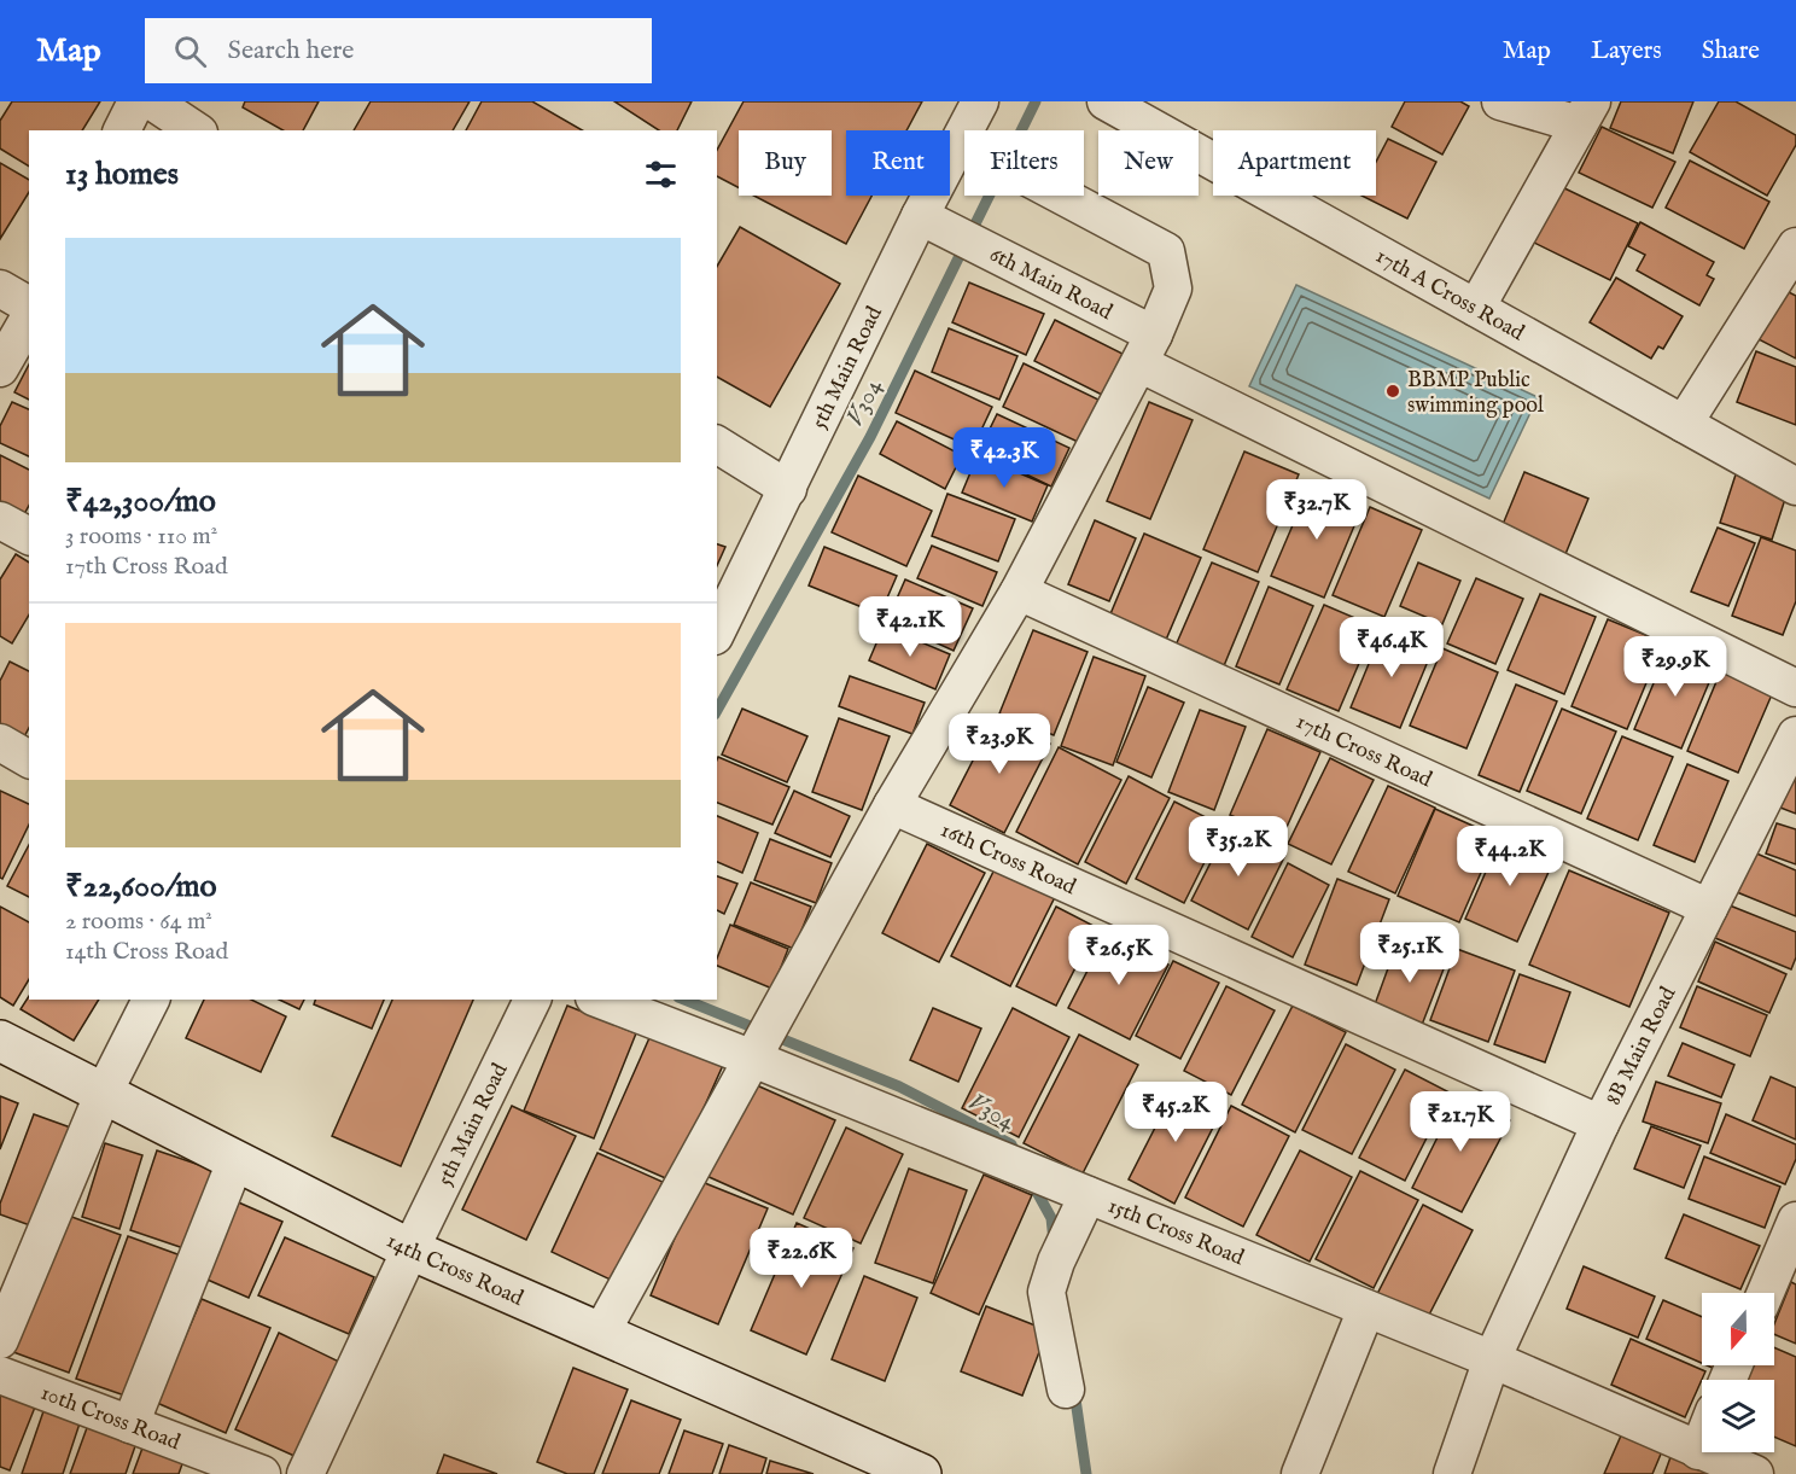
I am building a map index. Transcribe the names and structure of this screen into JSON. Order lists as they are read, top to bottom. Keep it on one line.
{"streets":{"main road":["14th Cross Road"],"street":["6th Main Road","17th A Cross Road","5th Main Road","17th Cross Road","16th Cross Road","8B Main Road","15th Cross Road","10th Cross Road"]},"crossings":[["6th Main Road","5th Main Road"],["5th Main Road","14th Cross Road"],["17th Cross Road","8B Main Road"],["16th Cross Road","8B Main Road"],["8B Main Road","15th Cross Road"]],"water":["V304"],"places":["BBMP Public swimming pool"],"north":"bottom","page":{"header":"Map","search":"Search here","nav":["Map","Layers","Share"],"chip":["Buy","Rent","Filters","New","Apartment"],"heading":"13 homes","list":[{"name":"₹42,300/mo","note":"3 rooms · 110 m² · 17th Cross Road"},{"name":"₹22,600/mo","note":"2 rooms · 64 m² · 14th Cross Road"}],"price":["₹42.3K","₹32.7K","₹42.1K","₹46.4K","₹29.9K","₹23.9K","₹35.2K","₹44.2K","₹25.1K","₹26.5K","₹45.2K","₹21.7K","₹22.6K"]}}
